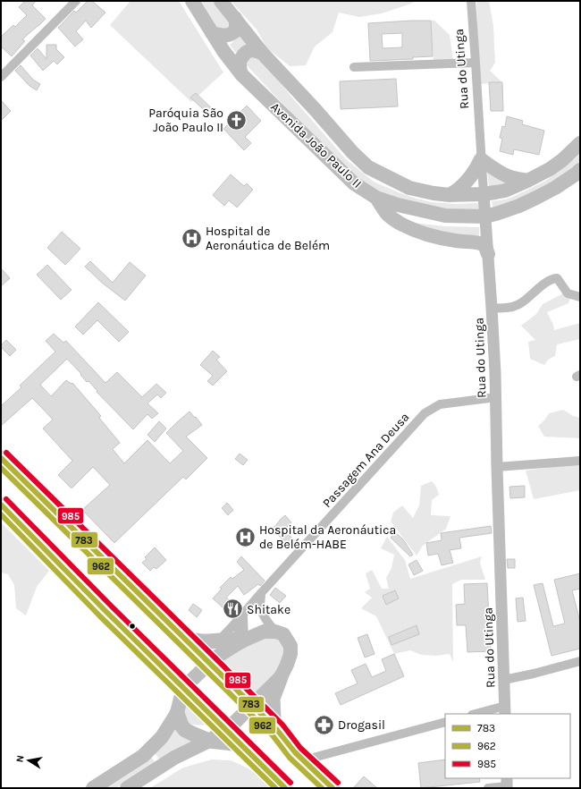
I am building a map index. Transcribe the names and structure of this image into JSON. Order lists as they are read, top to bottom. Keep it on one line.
{"streets":{"main road":["Avenida João Paulo II"],"street":["Rua do Utinga","Passagem Ana Deusa"]},"crossings":[["Rua do Utinga","Avenida João Paulo II"],["Rua do Utinga","Passagem Ana Deusa"]],"places":{"church":["Paróquia São João Paulo II"],"hospital":["Hospital de Aeronáutica de Belém","Hospital da Aeronáutica de Belém-HABE"],"restaurant":["Shitake"],"pharmacy":["Drogasil"]},"lines":["transit line 985","transit line 783","transit line 962"],"legend":["783","962","985"],"north":"left"}
